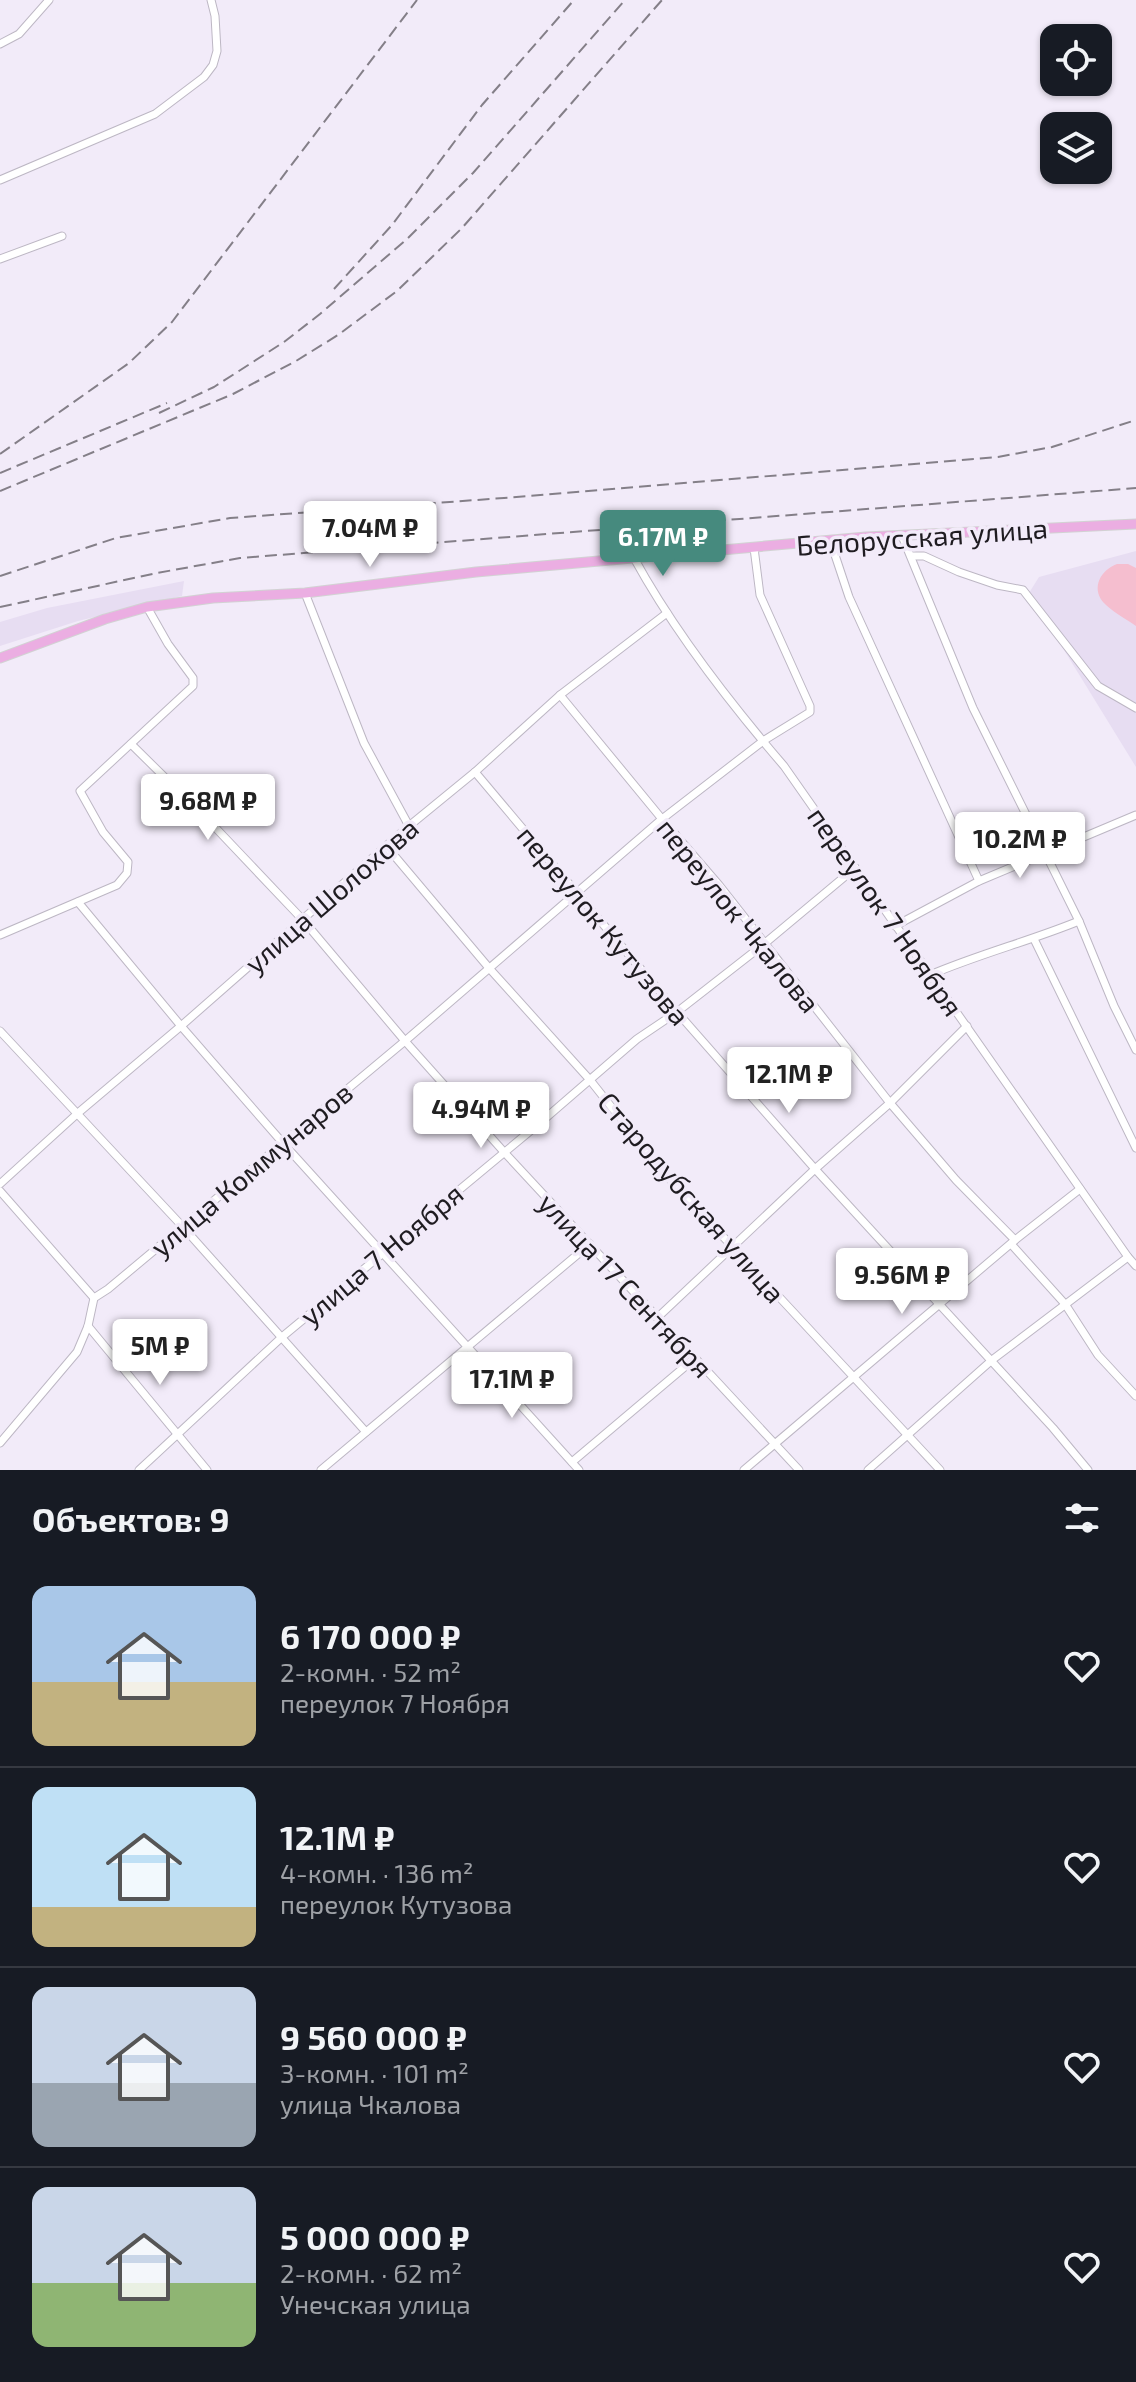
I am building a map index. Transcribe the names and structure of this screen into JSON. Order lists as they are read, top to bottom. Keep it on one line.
{"streets":{"main road":["Белорусская улица"],"street":["улица Шолохова","переулок 7 Ноября","переулок Чкалова","переулок Кутузова","улица Коммунаров","Стародубская улица","улица 7 Ноября","улица 17 Сентября"]},"crossings":[["Белорусская улица","переулок 7 Ноября"],["Белорусская улица","улица Коммунаров"],["улица Шолохова","переулок 7 Ноября"],["улица Шолохова","переулок Чкалова"],["улица Шолохова","переулок Кутузова"],["улица Шолохова","Стародубская улица"],["улица Шолохова","улица 17 Сентября"],["переулок 7 Ноября","улица Коммунаров"],["переулок 7 Ноября","улица 7 Ноября"],["переулок Чкалова","улица Коммунаров"],["переулок Чкалова","улица 7 Ноября"],["переулок Кутузова","улица Коммунаров"],["переулок Кутузова","улица 7 Ноября"],["улица Коммунаров","Стародубская улица"],["улица Коммунаров","улица 17 Сентября"],["Стародубская улица","улица 7 Ноября"],["улица 7 Ноября","улица 17 Сентября"]],"page":{"price":["7.04M ₽","6.17M ₽","9.68M ₽","10.2M ₽","12.1M ₽","4.94M ₽","9.56M ₽","5M ₽","17.1M ₽"],"heading":"Объектов: 9","list":[{"name":"6 170 000 ₽","note":"2-комн. · 52 m² · переулок 7 Ноября"},{"name":"12.1M ₽","note":"4-комн. · 136 m² · переулок Кутузова"},{"name":"9 560 000 ₽","note":"3-комн. · 101 m² · улица Чкалова"},{"name":"5 000 000 ₽","note":"2-комн. · 62 m² · Унечская улица"}]}}
